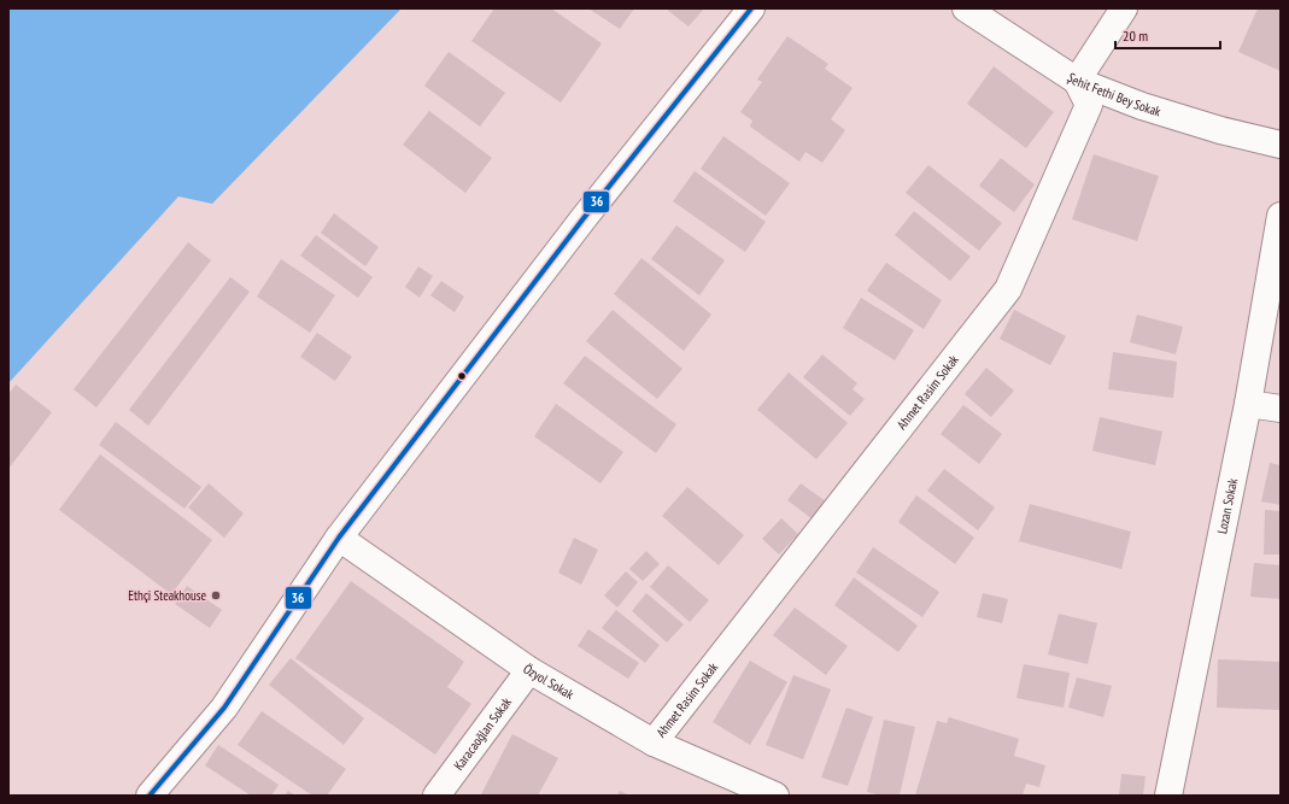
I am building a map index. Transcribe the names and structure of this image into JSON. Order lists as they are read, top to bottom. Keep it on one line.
{"streets":{"street":["Şehit Fethi Bey Sokak","Ahmet Rasim Sokak","Lozan Sokak","Özyol Sokak","Karacaoğlan Sokak"]},"crossings":[["Şehit Fethi Bey Sokak","Ahmet Rasim Sokak"],["Ahmet Rasim Sokak","Özyol Sokak"],["Özyol Sokak","Karacaoğlan Sokak"]],"places":["Ethçi Steakhouse"],"lines":["transit line 36"],"scale_bar":"20 m"}
